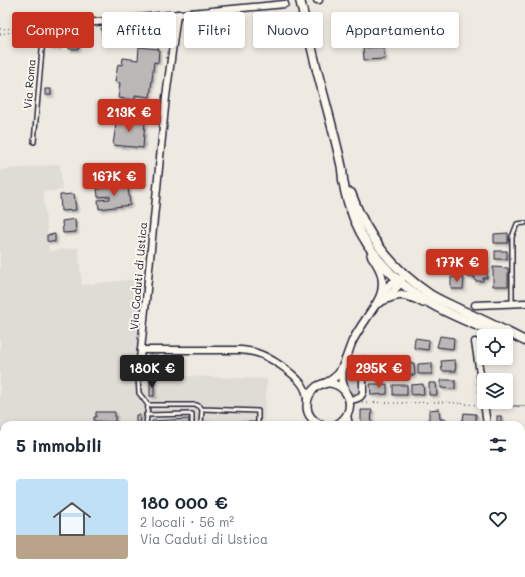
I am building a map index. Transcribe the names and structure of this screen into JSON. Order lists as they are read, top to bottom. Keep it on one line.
{"streets":{"street":["Via Caduti di Ustica"],"lane":["Via Roma"]},"page":{"chip":["Compra","Affitta","Filtri","Nuovo","Appartamento"],"price":["213K €","167K €","177K €","180K €","295K €"],"heading":"5 immobili","list":[{"name":"180 000 €","note":"2 locali · 56 m² · Via Caduti di Ustica"}]}}
